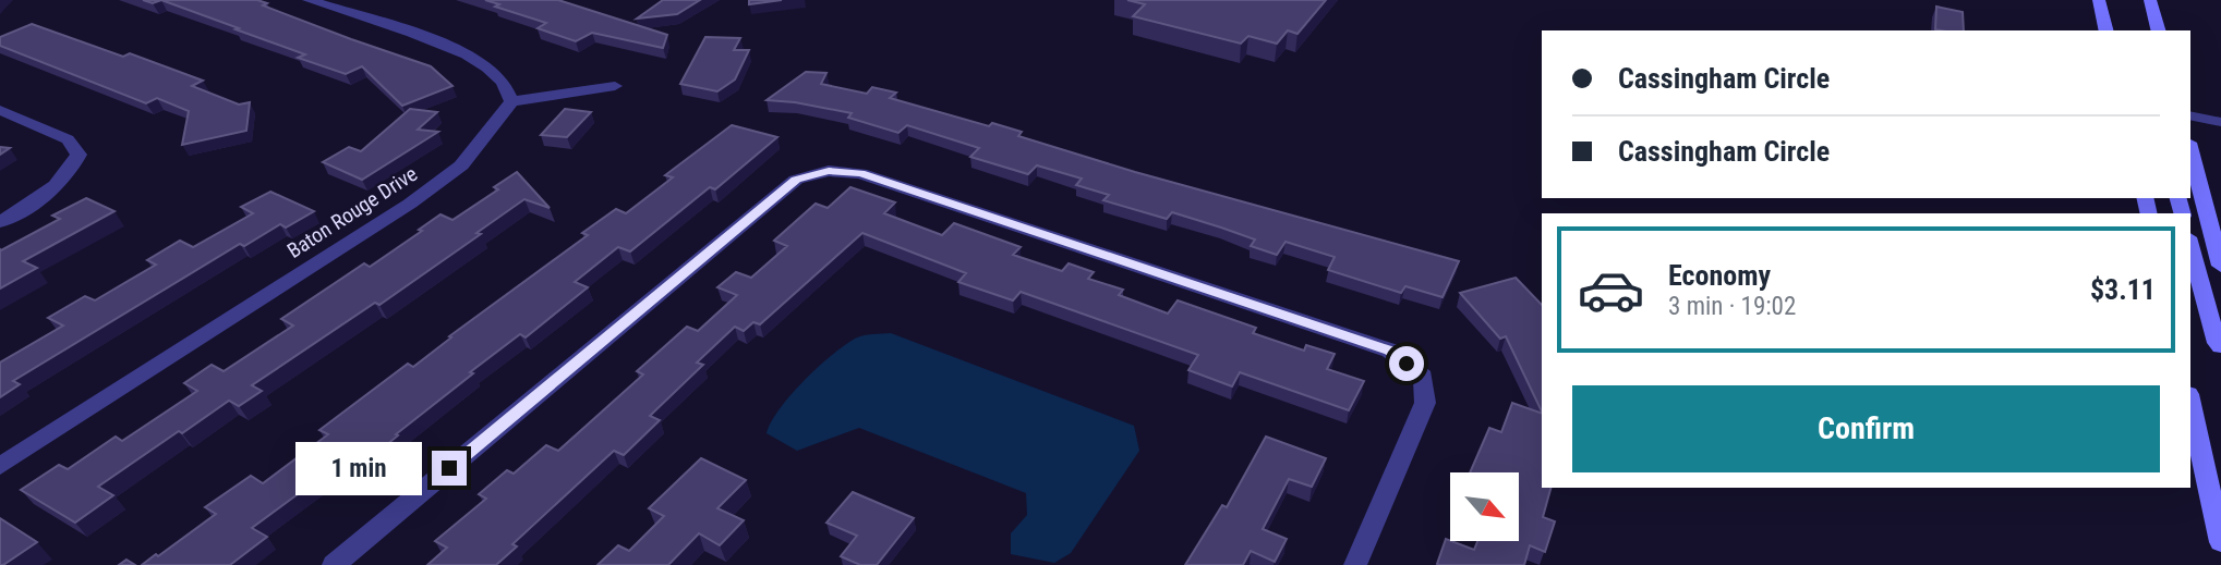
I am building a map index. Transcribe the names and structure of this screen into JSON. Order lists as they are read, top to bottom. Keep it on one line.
{"streets":{"street":["Baton Rouge Drive"]},"north":"bottom right","page":{"banner":["Cassingham Circle","Cassingham Circle"],"list":[{"name":"Economy","note":"3 min · 19:02","value":"$3.11"}],"buttons":"Confirm","bubble":"1 min"}}
